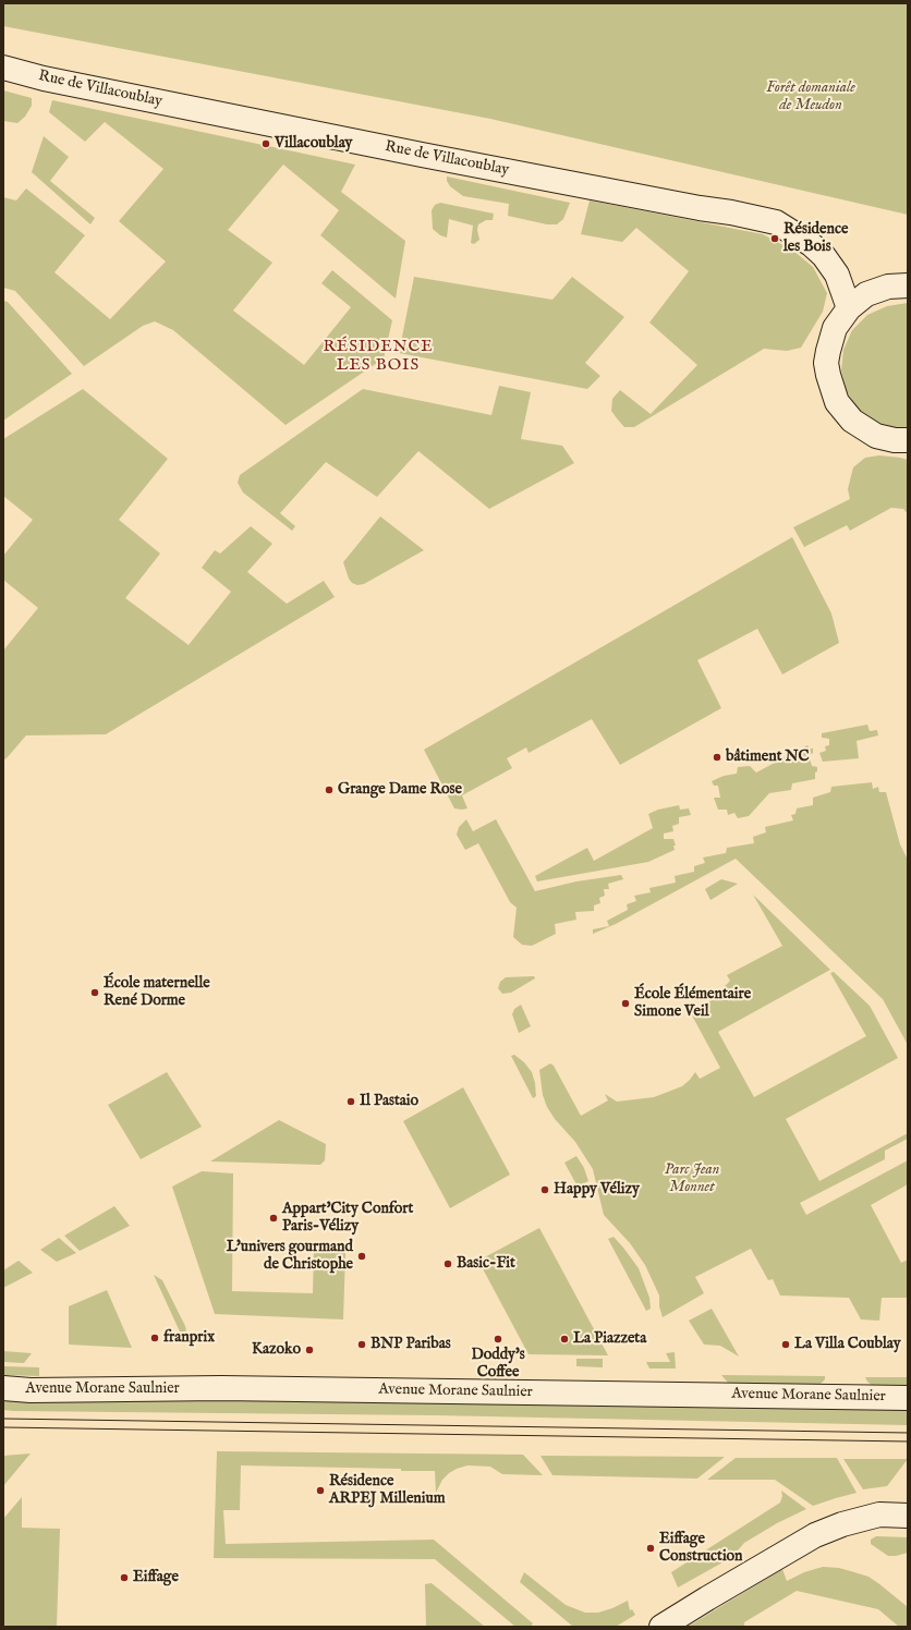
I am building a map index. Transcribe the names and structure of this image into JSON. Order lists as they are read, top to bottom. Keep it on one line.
{"streets":{"main road":["Rue de Villacoublay","Avenue Morane Saulnier"]},"districts":["RÉSIDENCE LES BOIS"],"parks":["Forêt domaniale de Meudon","Parc Jean Monnet"],"places":["Villacoublay","Résidence les Bois","bâtiment NC","Grange Dame Rose","École maternelle René Dorme","École Élémentaire Simone Veil","Il Pastaio","Happy Vélizy","Appart'City Confort Paris-Vélizy","L'univers gourmand de Christophe","Basic-Fit","franprix","Doddy's Coffee","La Piazzeta","BNP Paribas","La Villa Coublay","Kazoko","Résidence ARPEJ Millenium","Eiffage Construction","Eiffage"]}
